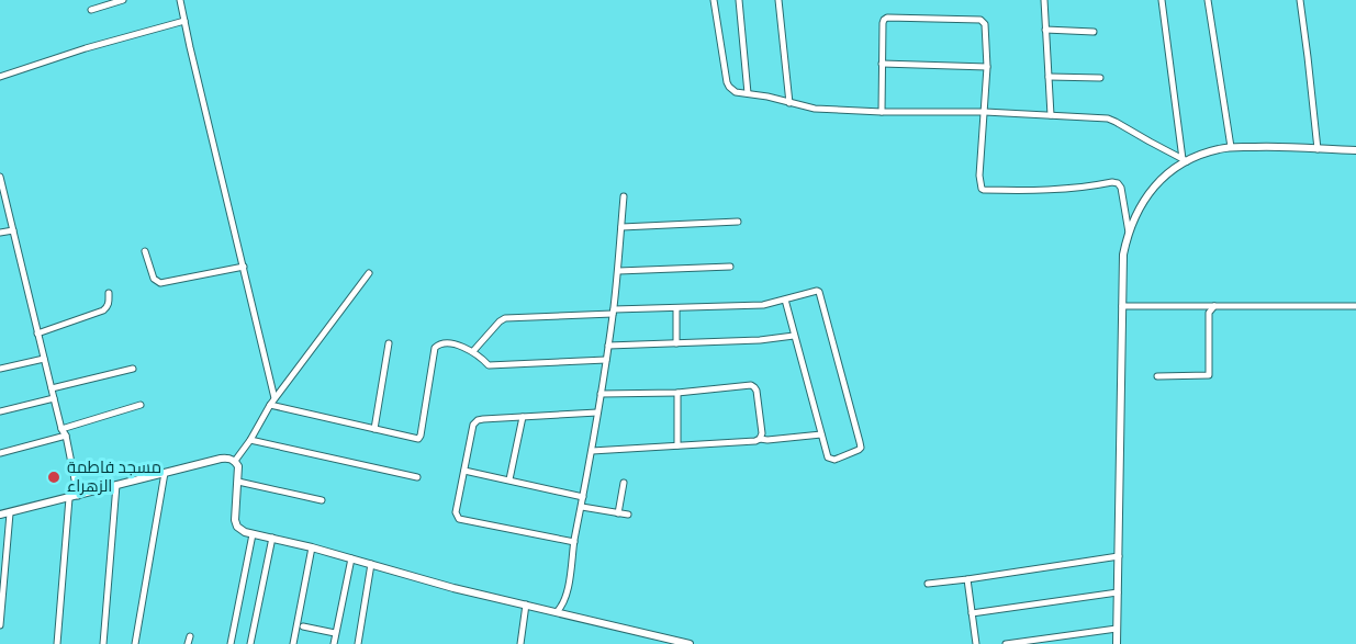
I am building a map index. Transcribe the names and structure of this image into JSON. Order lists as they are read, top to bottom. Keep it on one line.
{"places":["مسجد فاطمة الزهراء"]}
